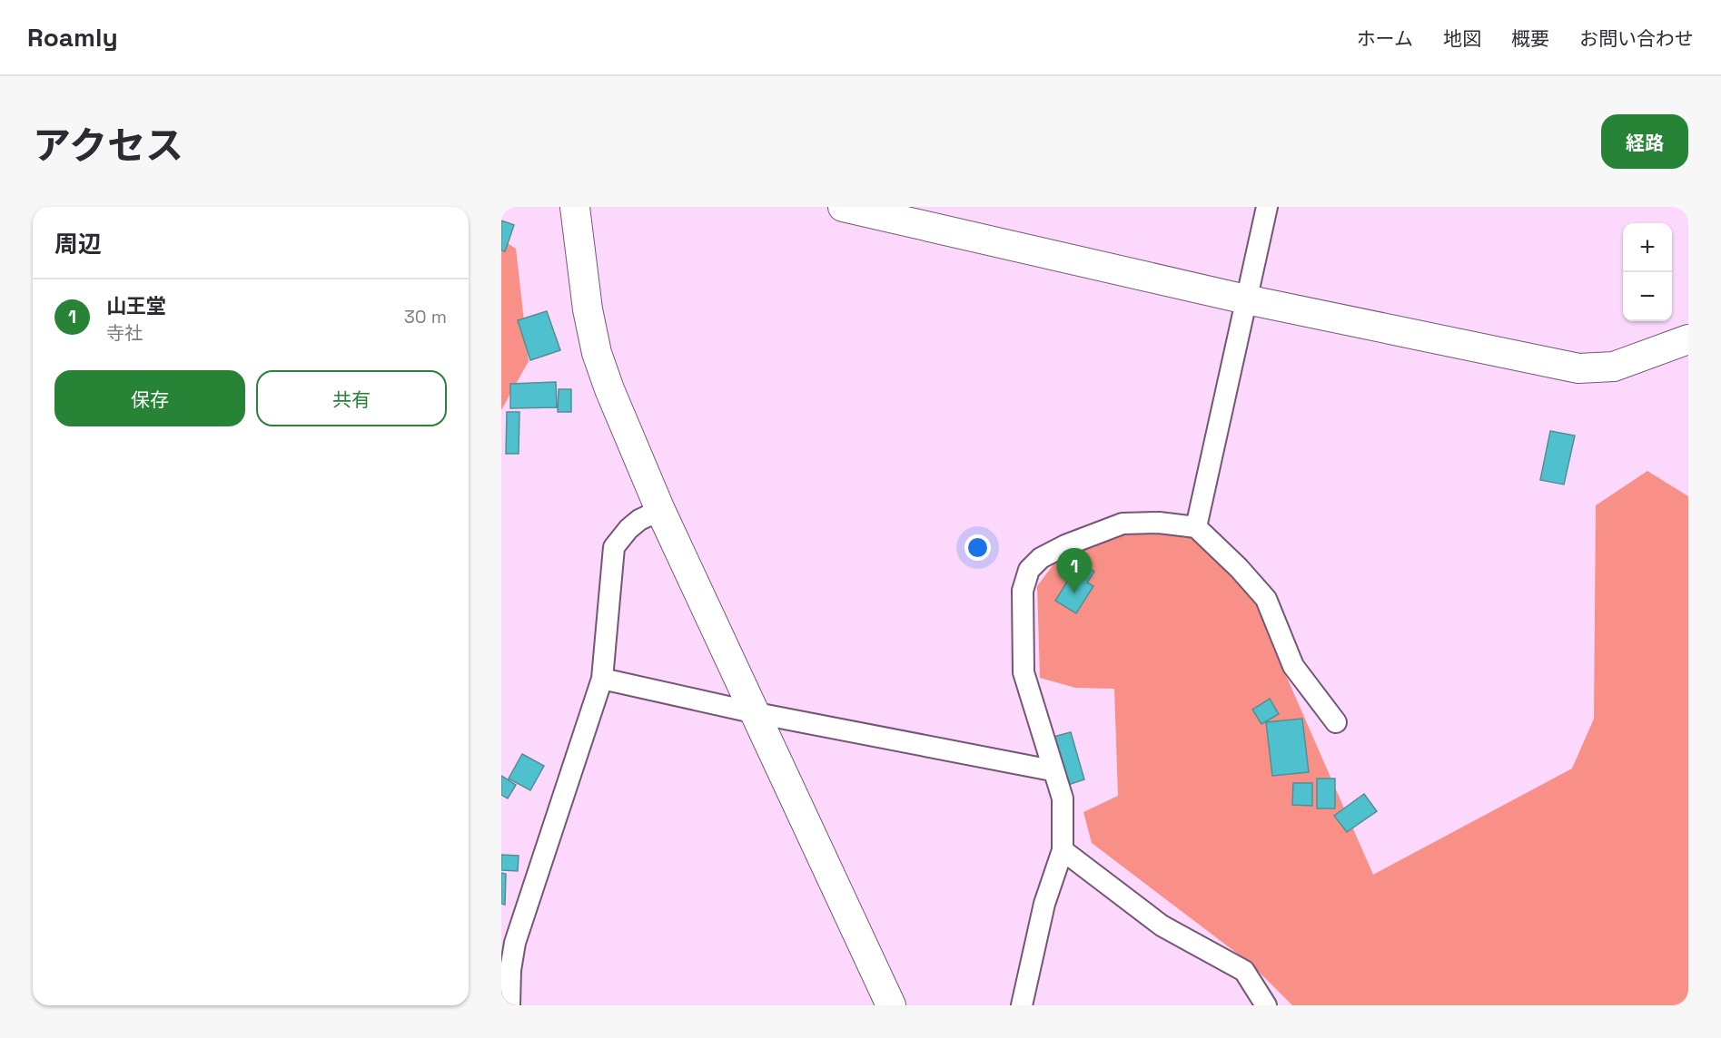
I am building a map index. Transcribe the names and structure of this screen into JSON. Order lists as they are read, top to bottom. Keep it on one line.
{"page":{"header":"Roamly","nav":["ホーム","地図","概要","お問い合わせ"],"title":"アクセス","buttons":["経路",["保存","共有"]],"heading":"周辺","map_buttons":["+","−"],"list":[{"mark":"1","name":"山王堂","note":"寺社","value":"30 m"}],"pins":"1"}}
